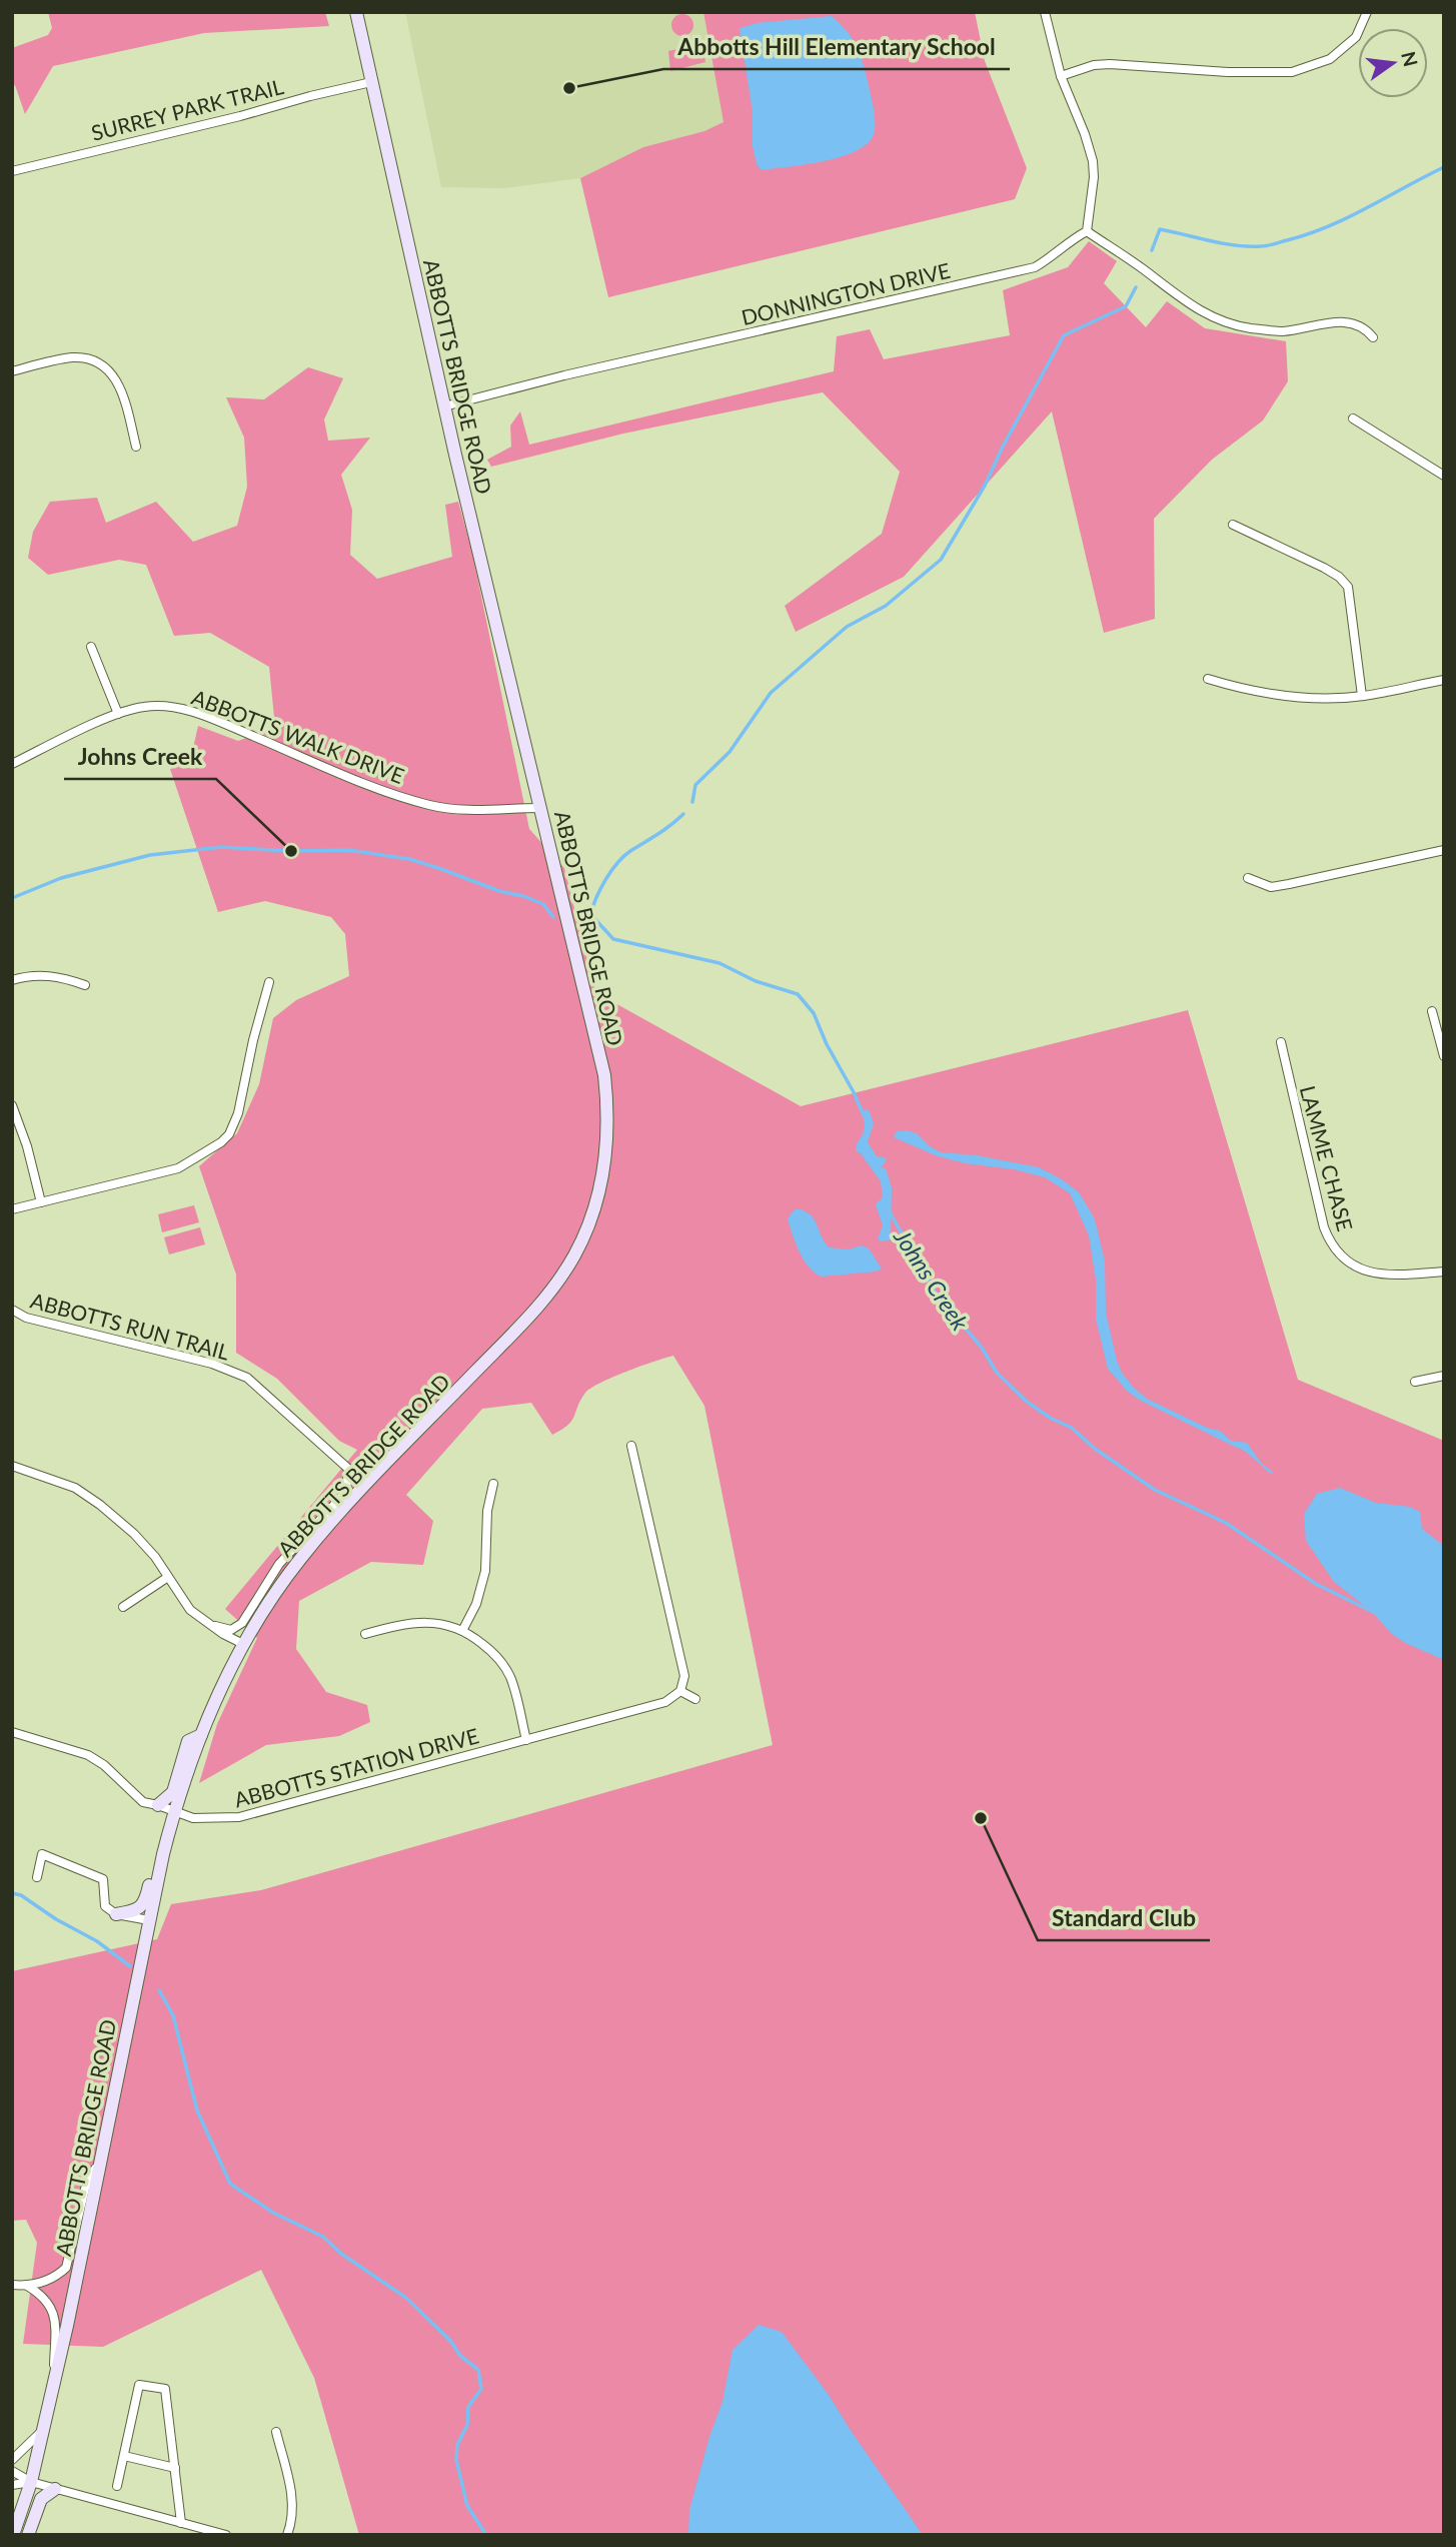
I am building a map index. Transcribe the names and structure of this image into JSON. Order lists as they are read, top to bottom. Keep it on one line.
{"streets":{"main road":["ABBOTTS BRIDGE ROAD"],"street":["SURREY PARK TRAIL","DONNINGTON DRIVE","ABBOTTS WALK DRIVE","LAMME CHASE","ABBOTTS RUN TRAIL","ABBOTTS STATION DRIVE"]},"crossings":[["SURREY PARK TRAIL","ABBOTTS BRIDGE ROAD"],["DONNINGTON DRIVE","ABBOTTS BRIDGE ROAD"],["ABBOTTS BRIDGE ROAD","ABBOTTS WALK DRIVE"],["ABBOTTS BRIDGE ROAD","ABBOTTS RUN TRAIL"],["ABBOTTS BRIDGE ROAD","ABBOTTS STATION DRIVE"]],"water":["Johns Creek"],"places":["Abbotts Hill Elementary School","Johns Creek","Standard Club"],"north":"right"}
